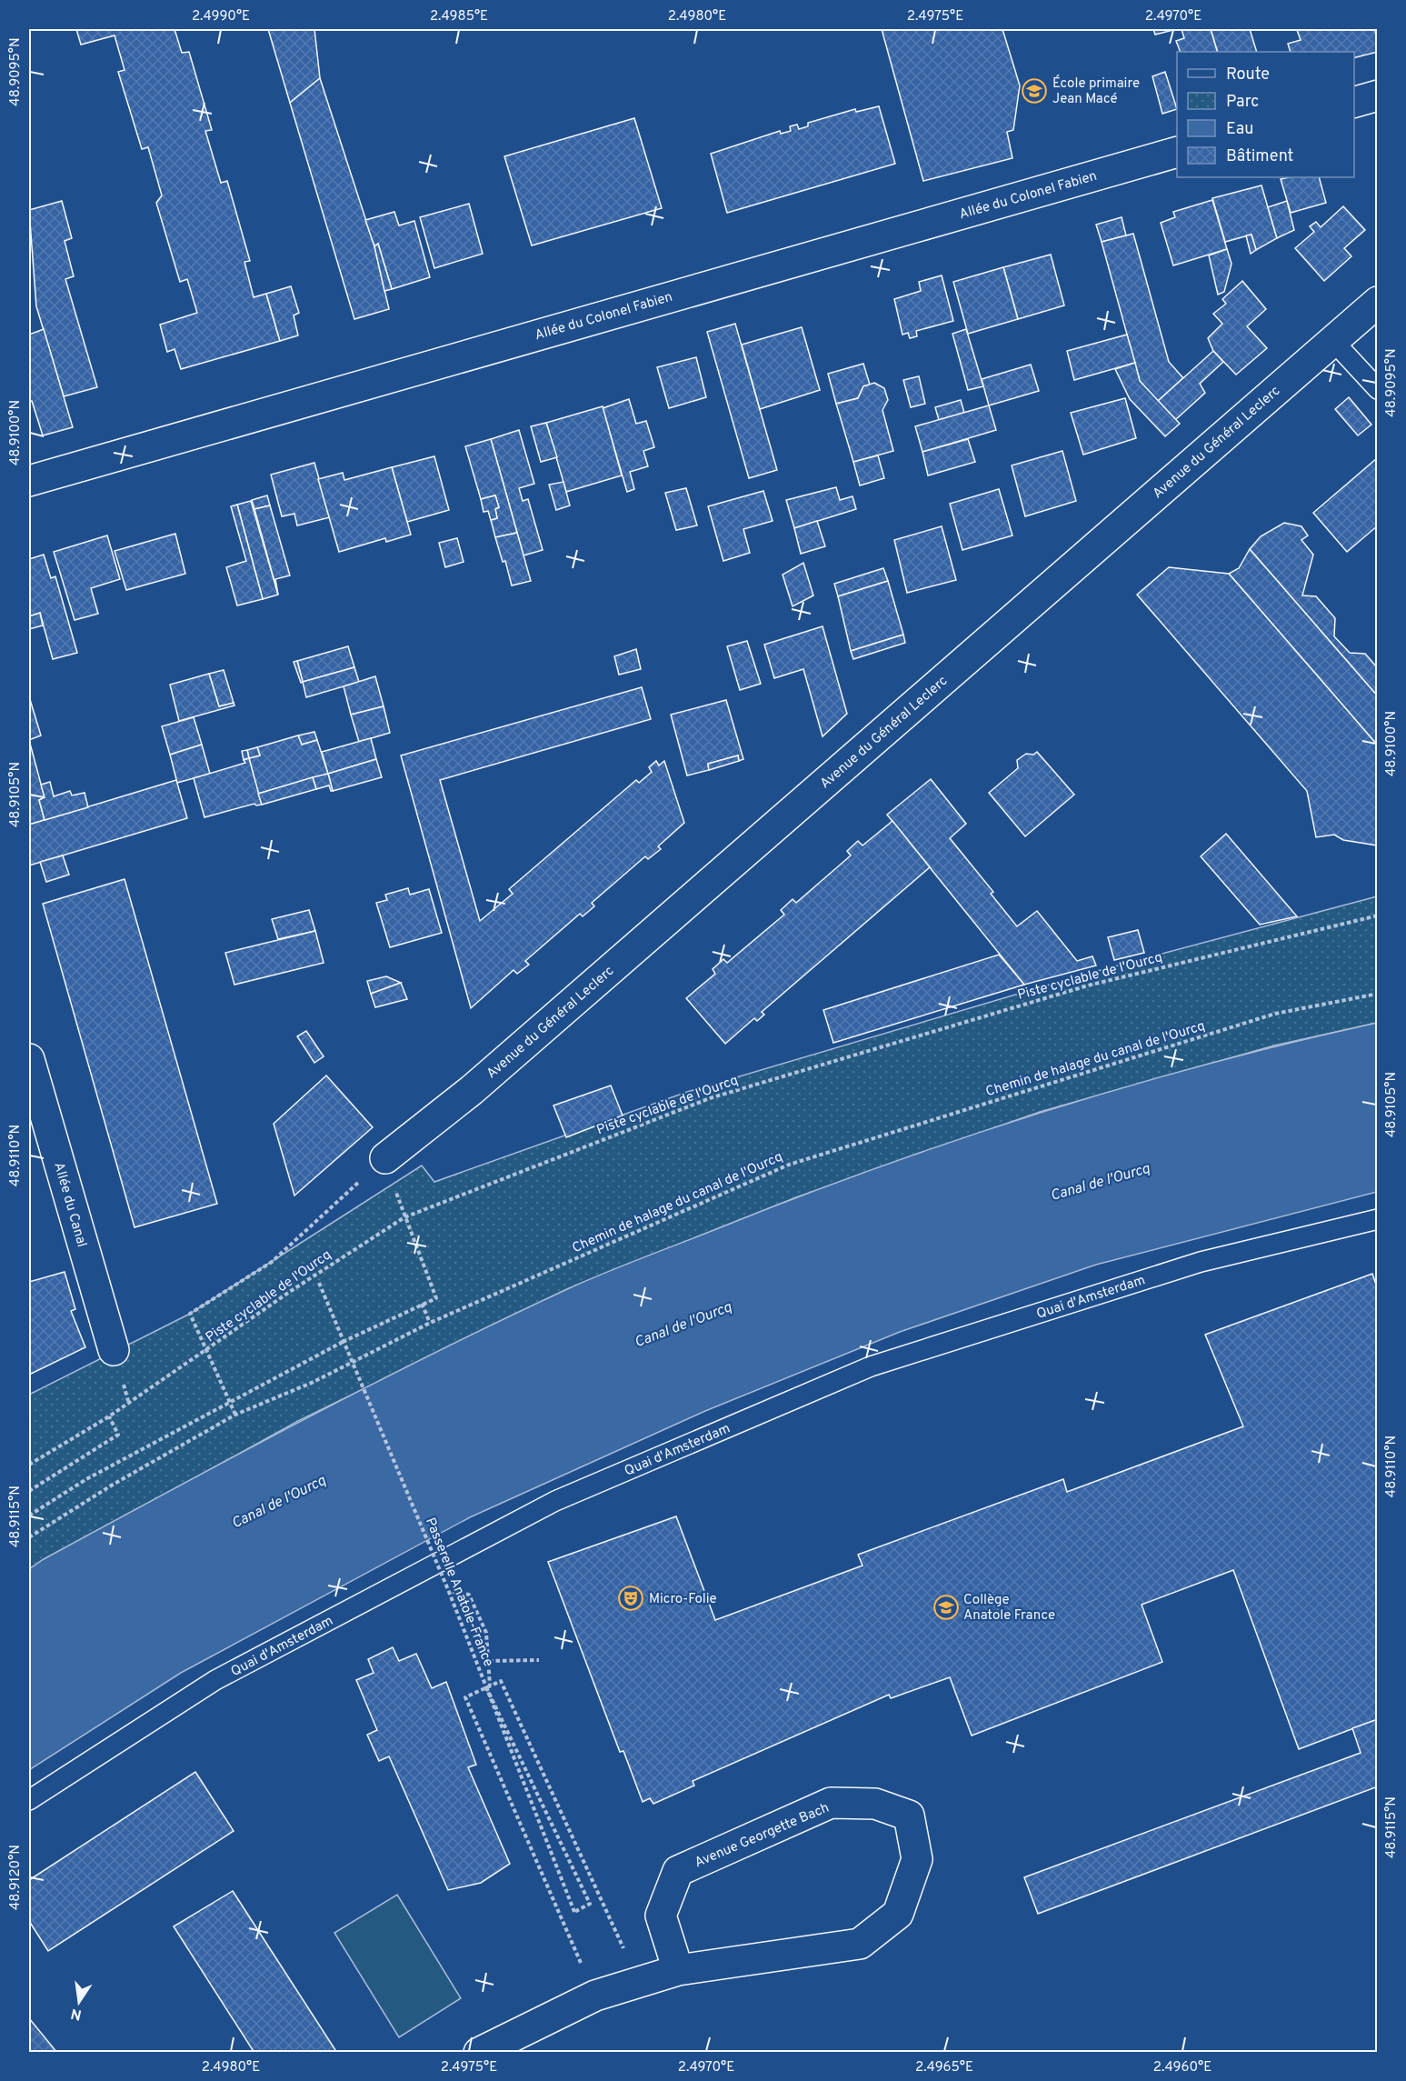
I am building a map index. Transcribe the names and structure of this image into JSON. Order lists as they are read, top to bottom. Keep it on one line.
{"streets":{"street":["Allée du Colonel Fabien","Avenue du Général Leclerc","Allée du Canal","Avenue Georgette Bach"],"lane":["Quai d'Amsterdam"],"path":["Piste cyclable de l'Ourcq","Chemin de halage du canal de l'Ourcq","Passerelle Anatole-France"]},"water":["Canal de l'Ourcq"],"places":{"school or university":["École primaire Jean Macé","Collège Anatole France"],"theatre":["Micro-Folie"]},"legend":["Route","Parc","Eau","Bâtiment"],"north":"bottom","coordinates":["2.4990°E","2.4985°E","2.4980°E","2.4975°E","2.4970°E","48.9095°N","48.9100°N","48.9105°N","48.9110°N","48.9115°N","48.9120°N","2.4965°E","2.4960°E"]}
